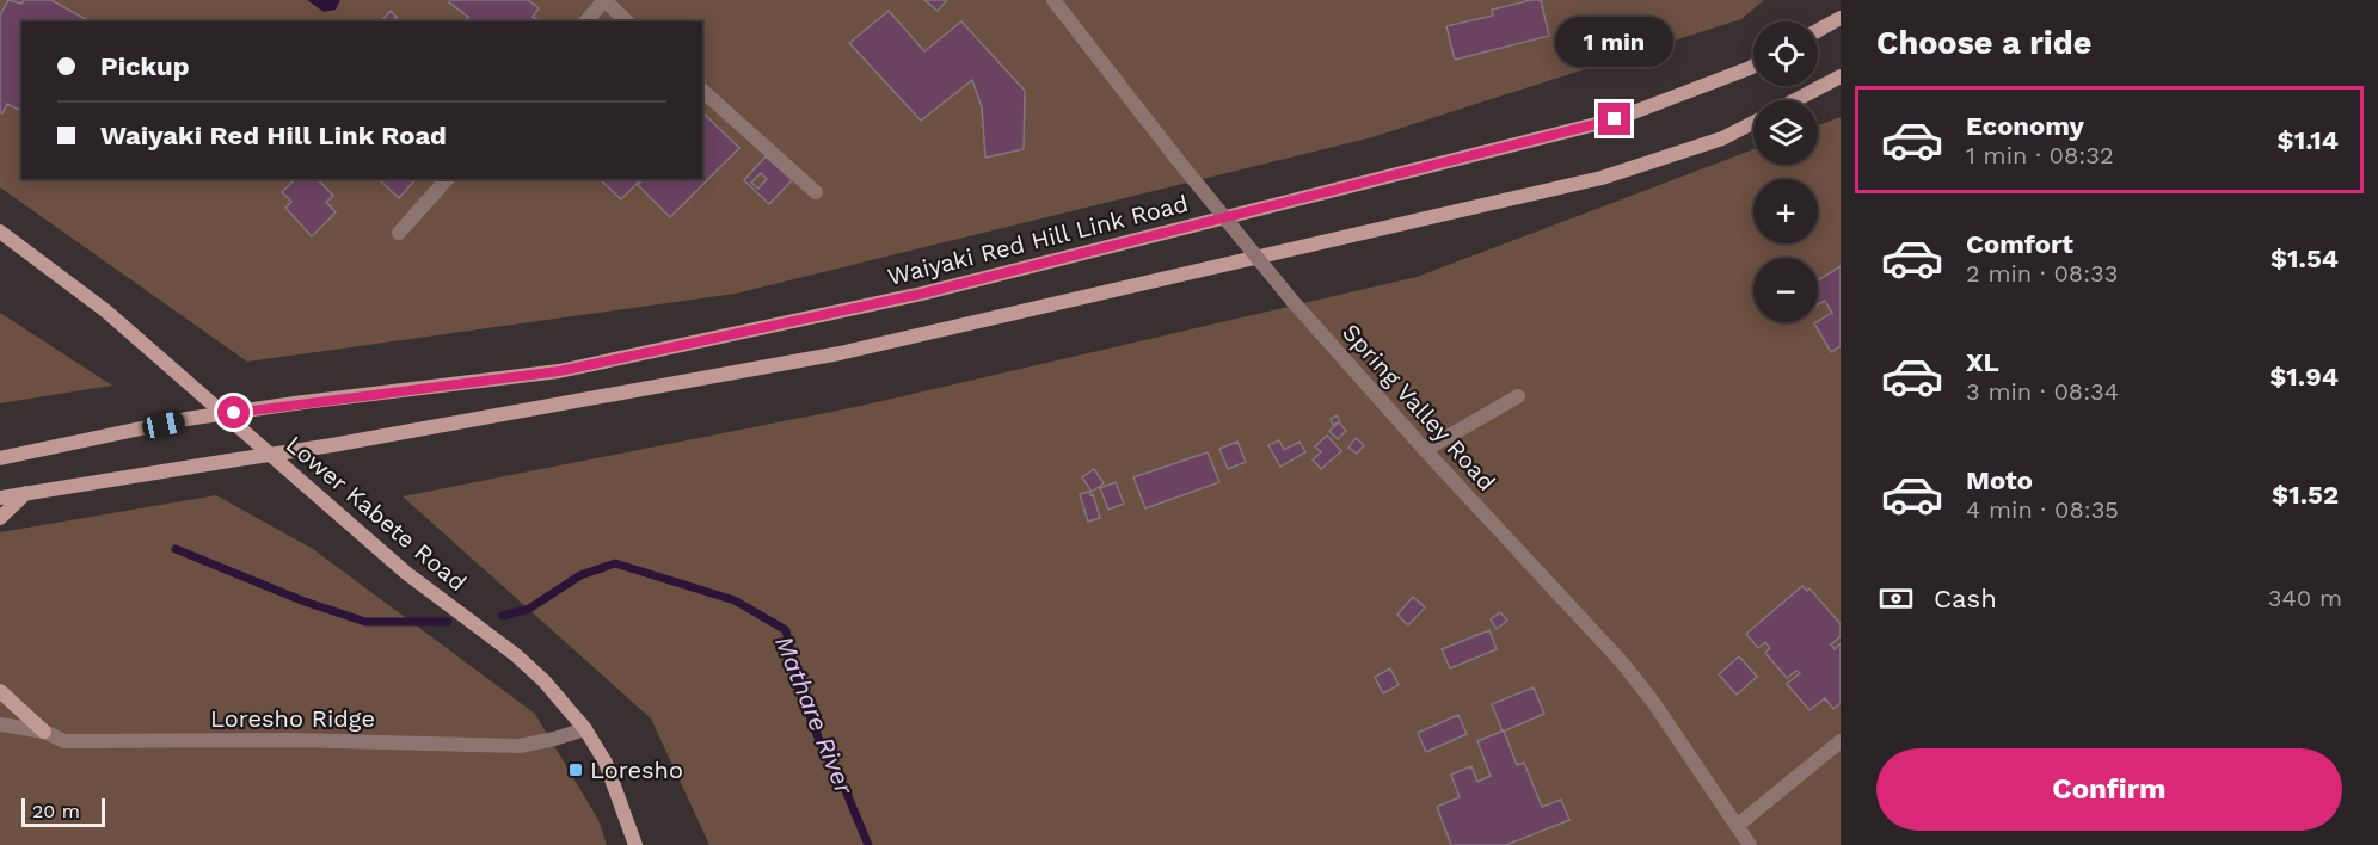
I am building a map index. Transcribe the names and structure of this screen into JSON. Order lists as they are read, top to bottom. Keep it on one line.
{"streets":{"main road":["Waiyaki Red Hill Link Road","Lower Kabete Road"],"street":["Spring Valley Road","Loresho Ridge"]},"crossings":[["Lower Kabete Road","Loresho Ridge"]],"water":["Mathare River"],"places":{"transit":["Loresho"]},"scale_bar":"20 m","page":{"heading":"Choose a ride","bubble":"1 min","map_buttons":["+","−"],"banner":["Pickup","Waiyaki Red Hill Link Road"],"list":[{"name":"Economy","note":"1 min · 08:32","value":"$1.14"},{"name":"Comfort","note":"2 min · 08:33","value":"$1.54"},{"name":"XL","note":"3 min · 08:34","value":"$1.94"},{"name":"Moto","note":"4 min · 08:35","value":"$1.52"}],"pay":["Cash","340 m"],"buttons":"Confirm","scale":"20 m"}}
